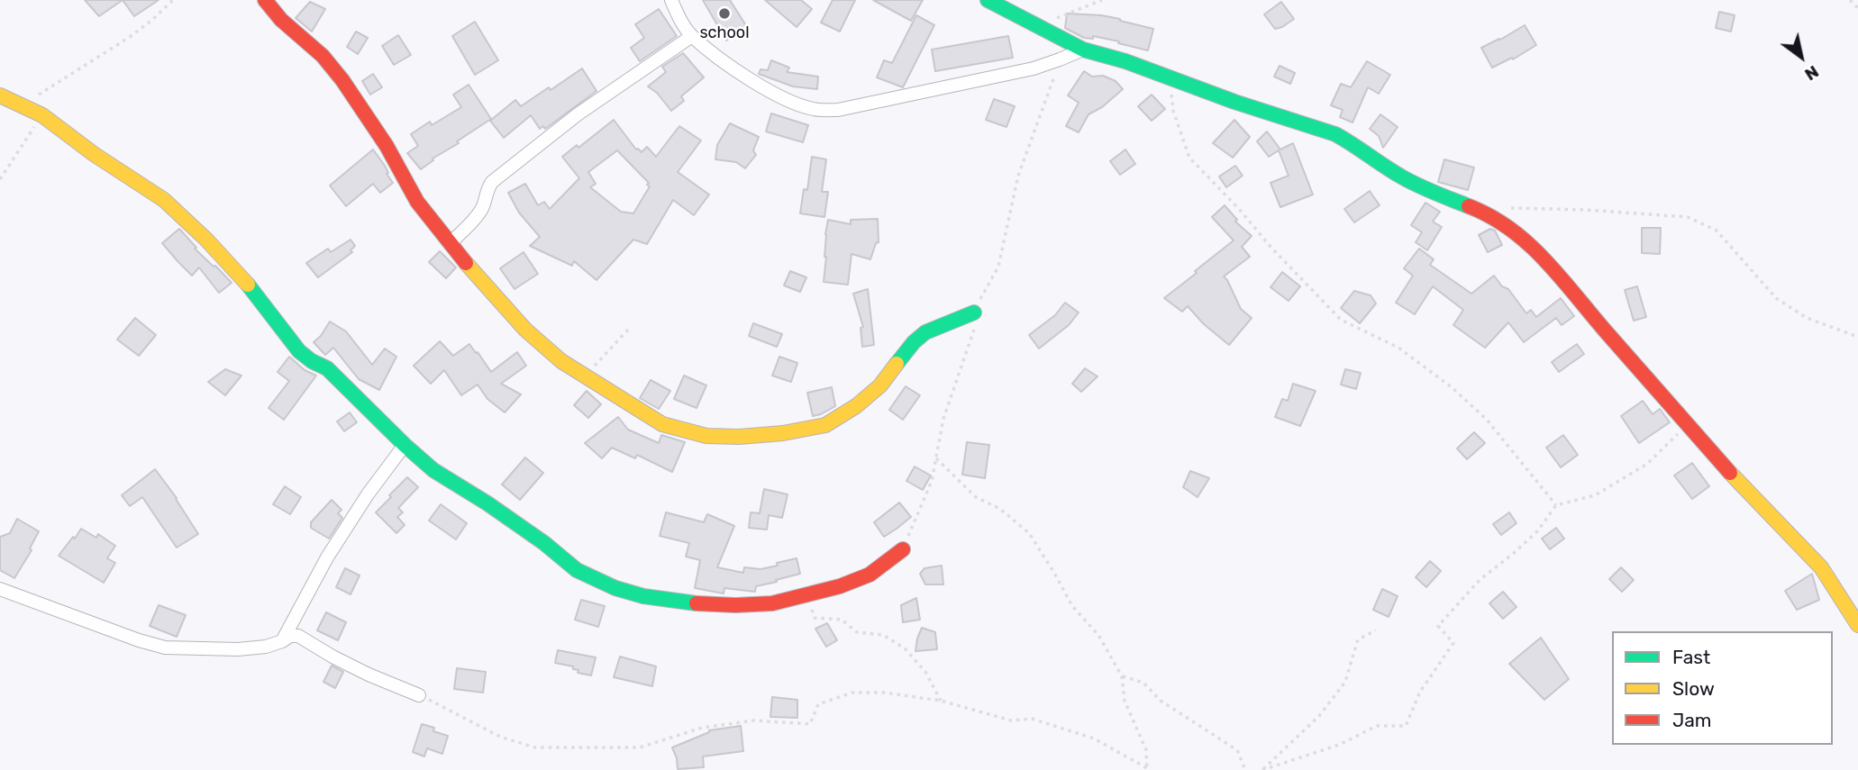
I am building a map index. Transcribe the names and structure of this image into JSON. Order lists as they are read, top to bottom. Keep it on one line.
{"places":["school"],"legend":["Fast","Slow","Jam"],"north":"bottom right"}
